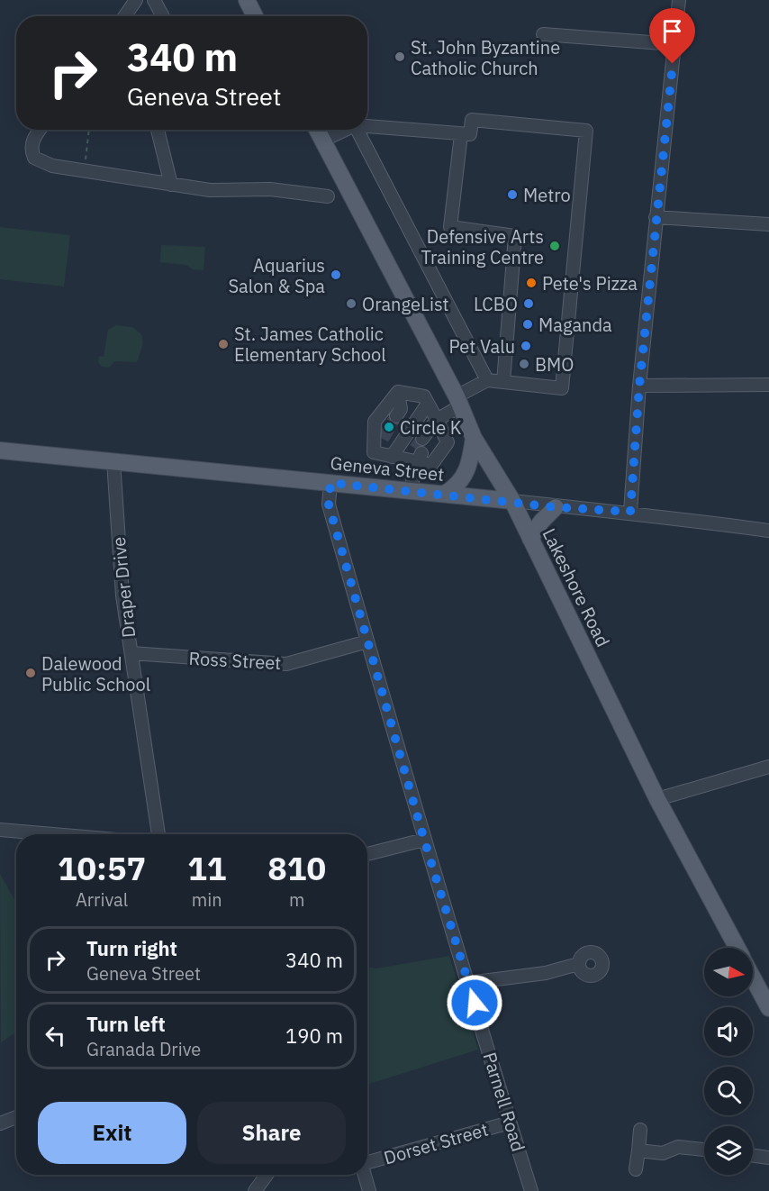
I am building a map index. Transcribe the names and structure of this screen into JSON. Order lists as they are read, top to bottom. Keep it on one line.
{"streets":{"main road":["Geneva Street","Lakeshore Road"],"street":["Draper Drive","Ross Street","Parnell Road","Dorset Street"]},"crossings":[["Geneva Street","Draper Drive"],["Geneva Street","Lakeshore Road"],["Geneva Street","Parnell Road"],["Draper Drive","Ross Street"],["Ross Street","Parnell Road"],["Parnell Road","Dorset Street"]],"places":["St. John Byzantine Catholic Church","Metro","Defensive Arts Training Centre","Aquarius Salon & Spa","Pete's Pizza","OrangeList","LCBO","Maganda","St. James Catholic Elementary School","Pet Valu","BMO","Circle K","Dalewood Public School"],"north":"right","page":{"turn":["340 m","Geneva Street"],"eta":["10:57","Arrival","11","min","810","m"],"list":[{"name":"Turn right","note":"Geneva Street","value":"340 m"},{"name":"Turn left","note":"Granada Drive","value":"190 m"}],"buttons":["Exit","Share"]}}
